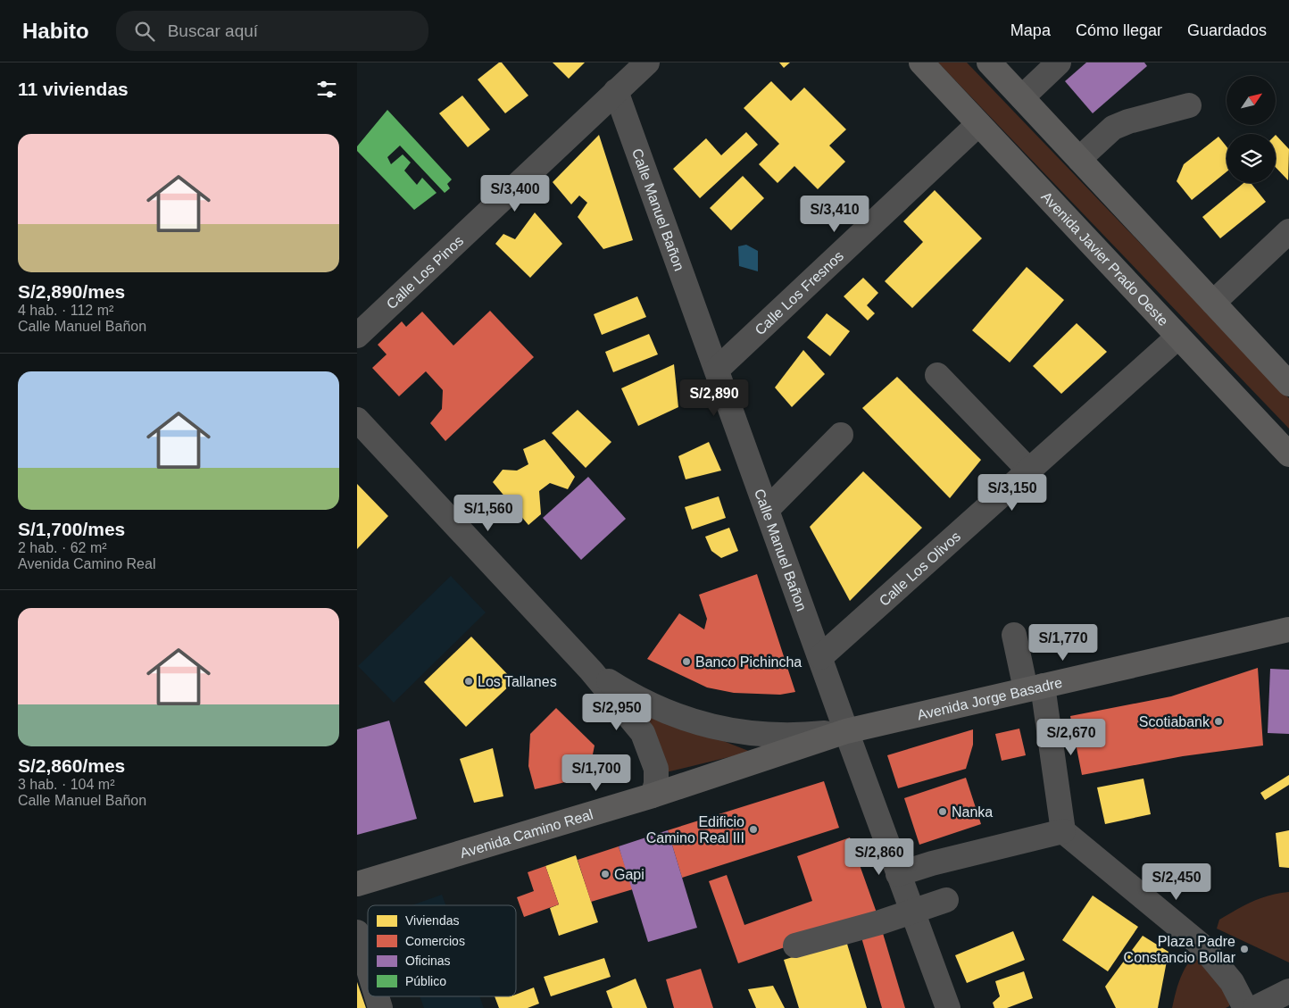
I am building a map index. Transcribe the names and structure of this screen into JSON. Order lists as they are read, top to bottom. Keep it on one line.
{"streets":{"main road":["Avenida Javier Prado Oeste","Avenida Jorge Basadre","Avenida Camino Real"],"street":["Calle Manuel Bañon","Calle Los Pinos","Calle Los Fresnos","Calle Los Olivos"]},"crossings":[["Calle Manuel Bañon","Calle Los Pinos"],["Calle Manuel Bañon","Calle Los Fresnos"],["Calle Manuel Bañon","Calle Los Olivos"],["Calle Manuel Bañon","Avenida Jorge Basadre"],["Calle Manuel Bañon","Avenida Camino Real"],["Avenida Javier Prado Oeste","Calle Los Fresnos"],["Avenida Javier Prado Oeste","Calle Los Olivos"],["Avenida Jorge Basadre","Avenida Camino Real"]],"places":["Banco Pichincha","Los Tallanes","Scotiabank","Nanka","Edificio Camino Real III","Gapi","Plaza Padre Constancio Bollar"],"legend":["Viviendas","Comercios","Oficinas","Público"],"north":"top right","page":{"header":"Habito","search":"Buscar aquí","nav":["Mapa","Cómo llegar","Guardados"],"heading":"11 viviendas","list":[{"name":"S/2,890/mes","note":"4 hab. · 112 m² · Calle Manuel Bañon"},{"name":"S/1,700/mes","note":"2 hab. · 62 m² · Avenida Camino Real"},{"name":"S/2,860/mes","note":"3 hab. · 104 m² · Calle Manuel Bañon"}],"price":["S/3,400","S/3,410","S/2,890","S/3,150","S/1,560","S/1,770","S/2,950","S/2,670","S/1,700","S/2,860","S/2,450"]}}
